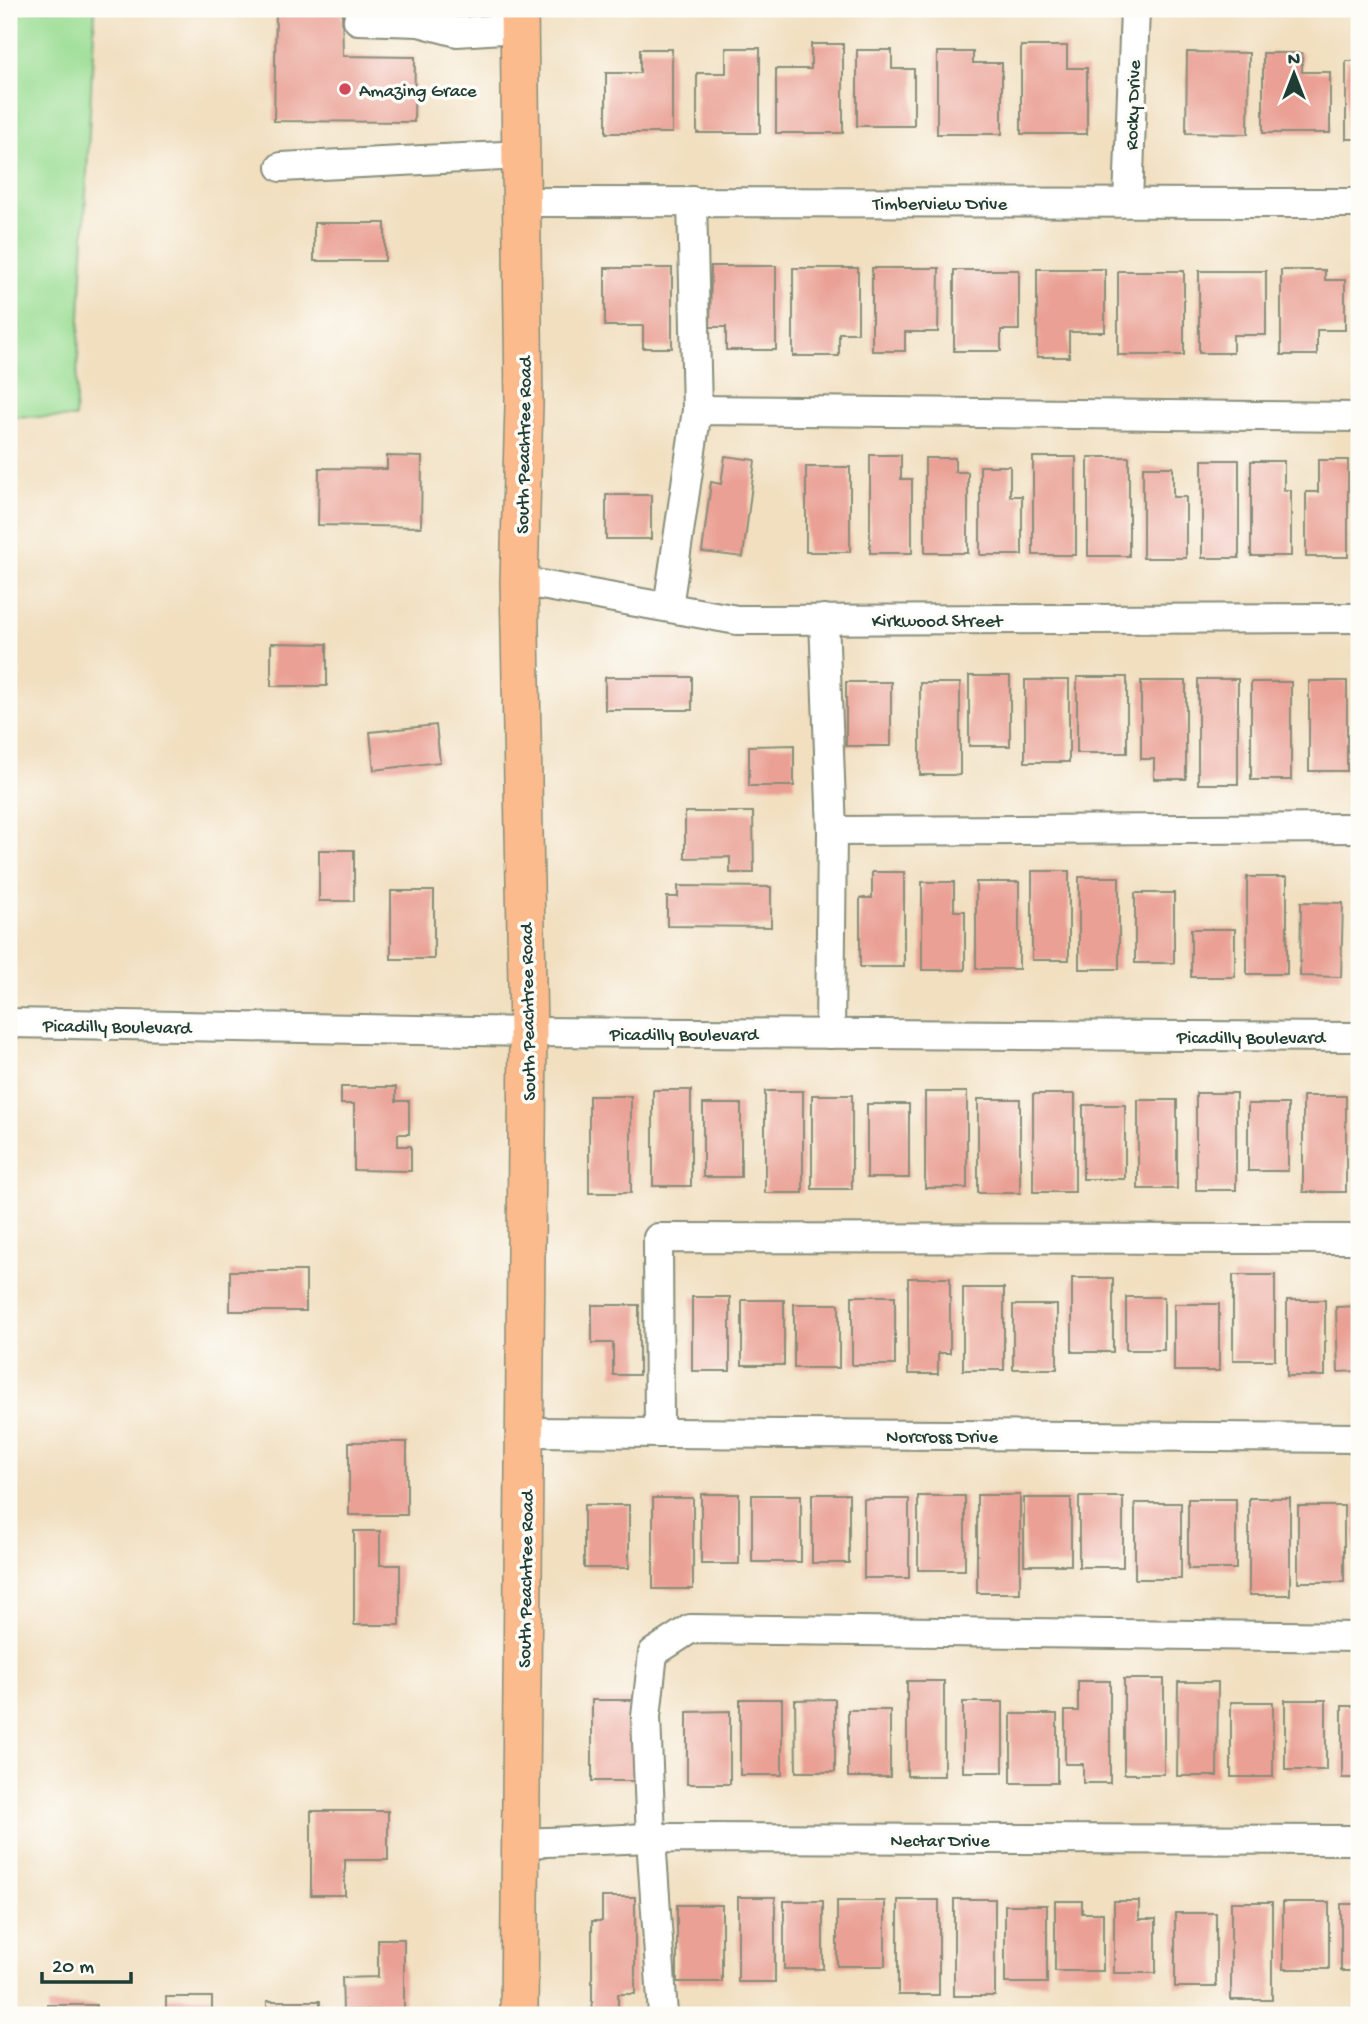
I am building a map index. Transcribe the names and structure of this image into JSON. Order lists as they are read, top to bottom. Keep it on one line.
{"streets":{"main road":["South Peachtree Road"],"street":["Rocky Drive","Timberview Drive","Kirkwood Street","Picadilly Boulevard","Norcross Drive","Nectar Drive"]},"crossings":[["Rocky Drive","Timberview Drive"],["Timberview Drive","South Peachtree Road"],["South Peachtree Road","Kirkwood Street"],["South Peachtree Road","Picadilly Boulevard"],["South Peachtree Road","Norcross Drive"],["South Peachtree Road","Nectar Drive"]],"places":["Amazing Grace"],"scale_bar":"20 m","north":"top"}
